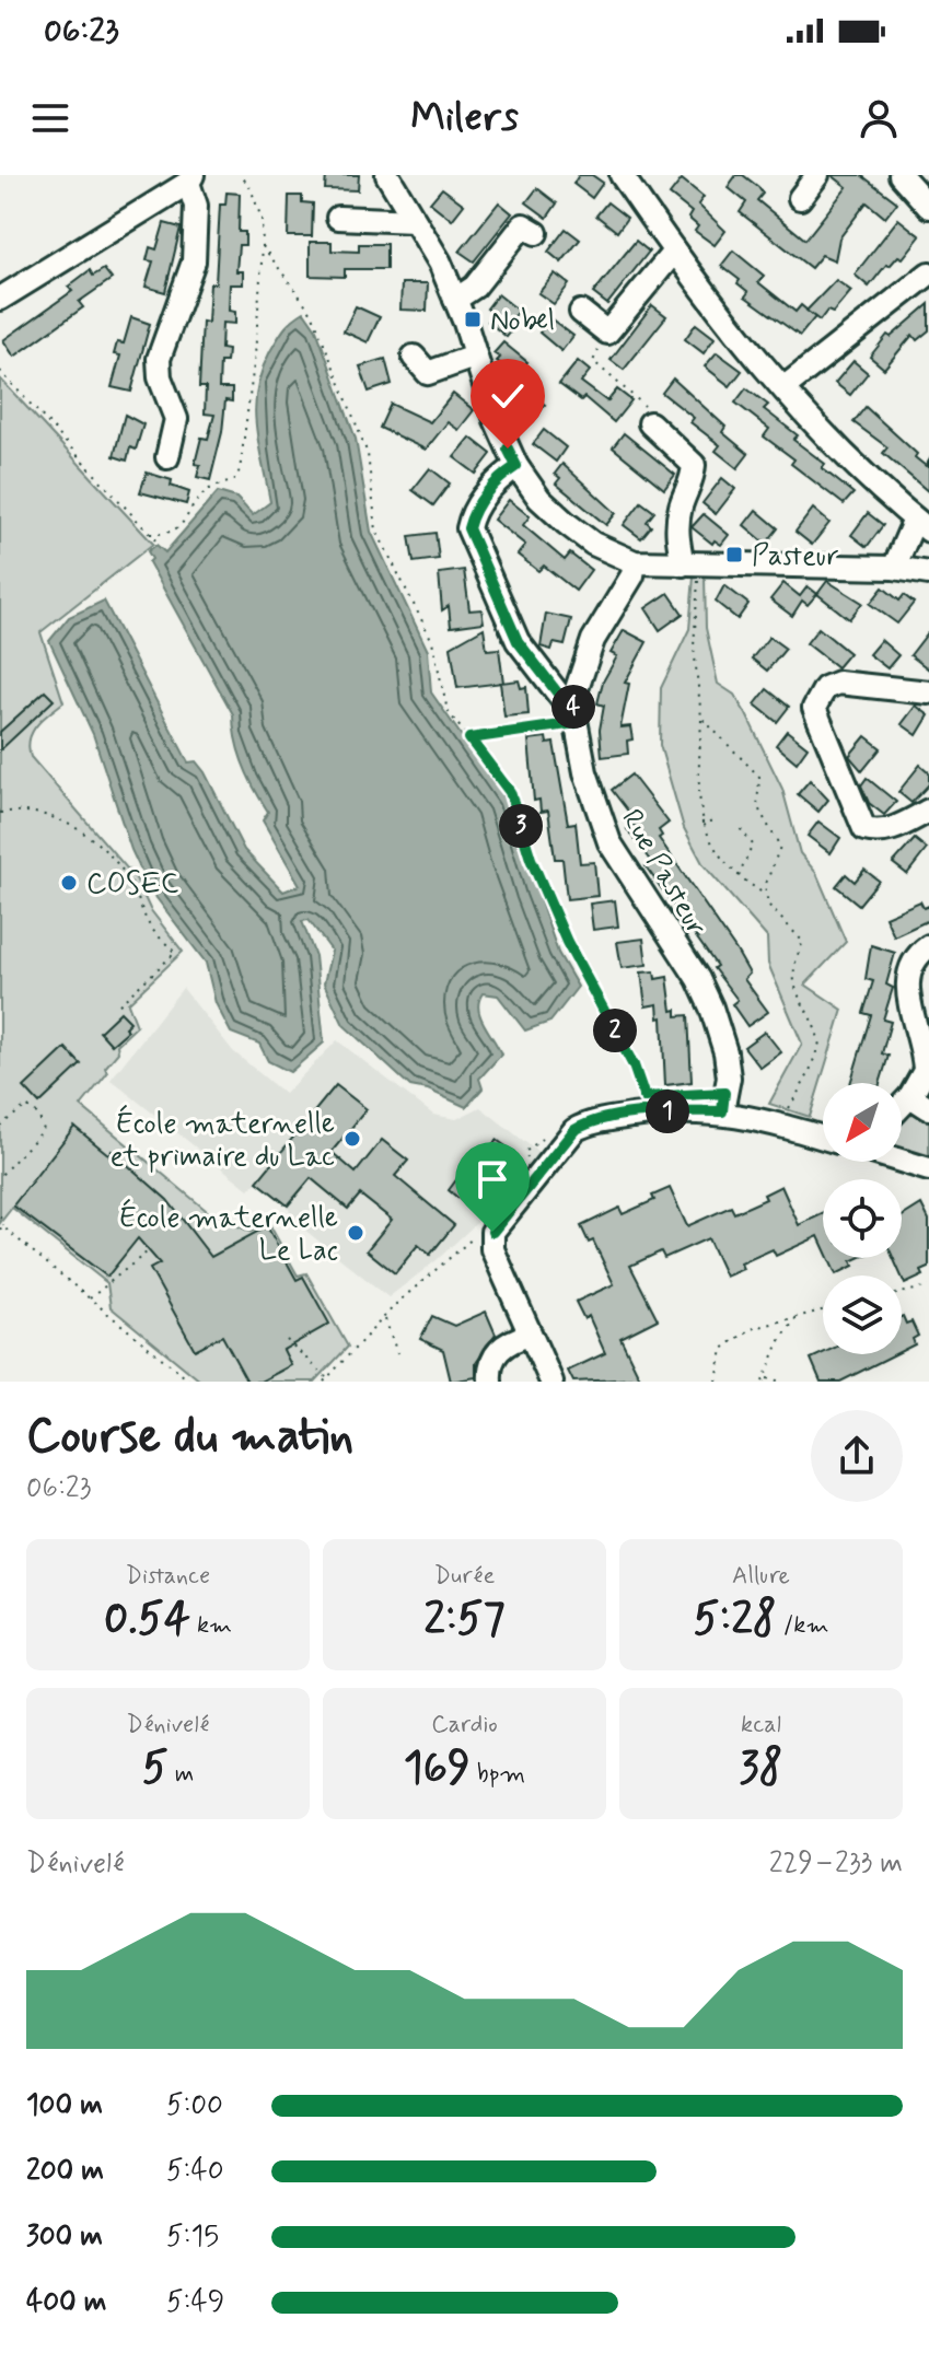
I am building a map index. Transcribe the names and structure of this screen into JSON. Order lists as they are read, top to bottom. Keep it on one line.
{"streets":{"street":["Rue Pasteur"]},"places":{"transit":["Nobel","Pasteur"],"other":["COSEC","École maternelle et primaire du Lac","École maternelle Le Lac"]},"north":"bottom left","page":{"status":"06:23","header":"Milers","pins":["4","3","2","1"],"heading":["Course du matin","06:23"],"stats":[["Distance","0.54 km"],["Durée","2:57"],["Allure","5:28 /km"],["Dénivelé","5 m"],["Cardio","169 bpm"],["kcal","38"]],"chart":["Dénivelé","229–233 m"],"list":[{"name":"100 m","note":"5:00"},{"name":"200 m","note":"5:40"},{"name":"300 m","note":"5:15"},{"name":"400 m","note":"5:49"}]}}
